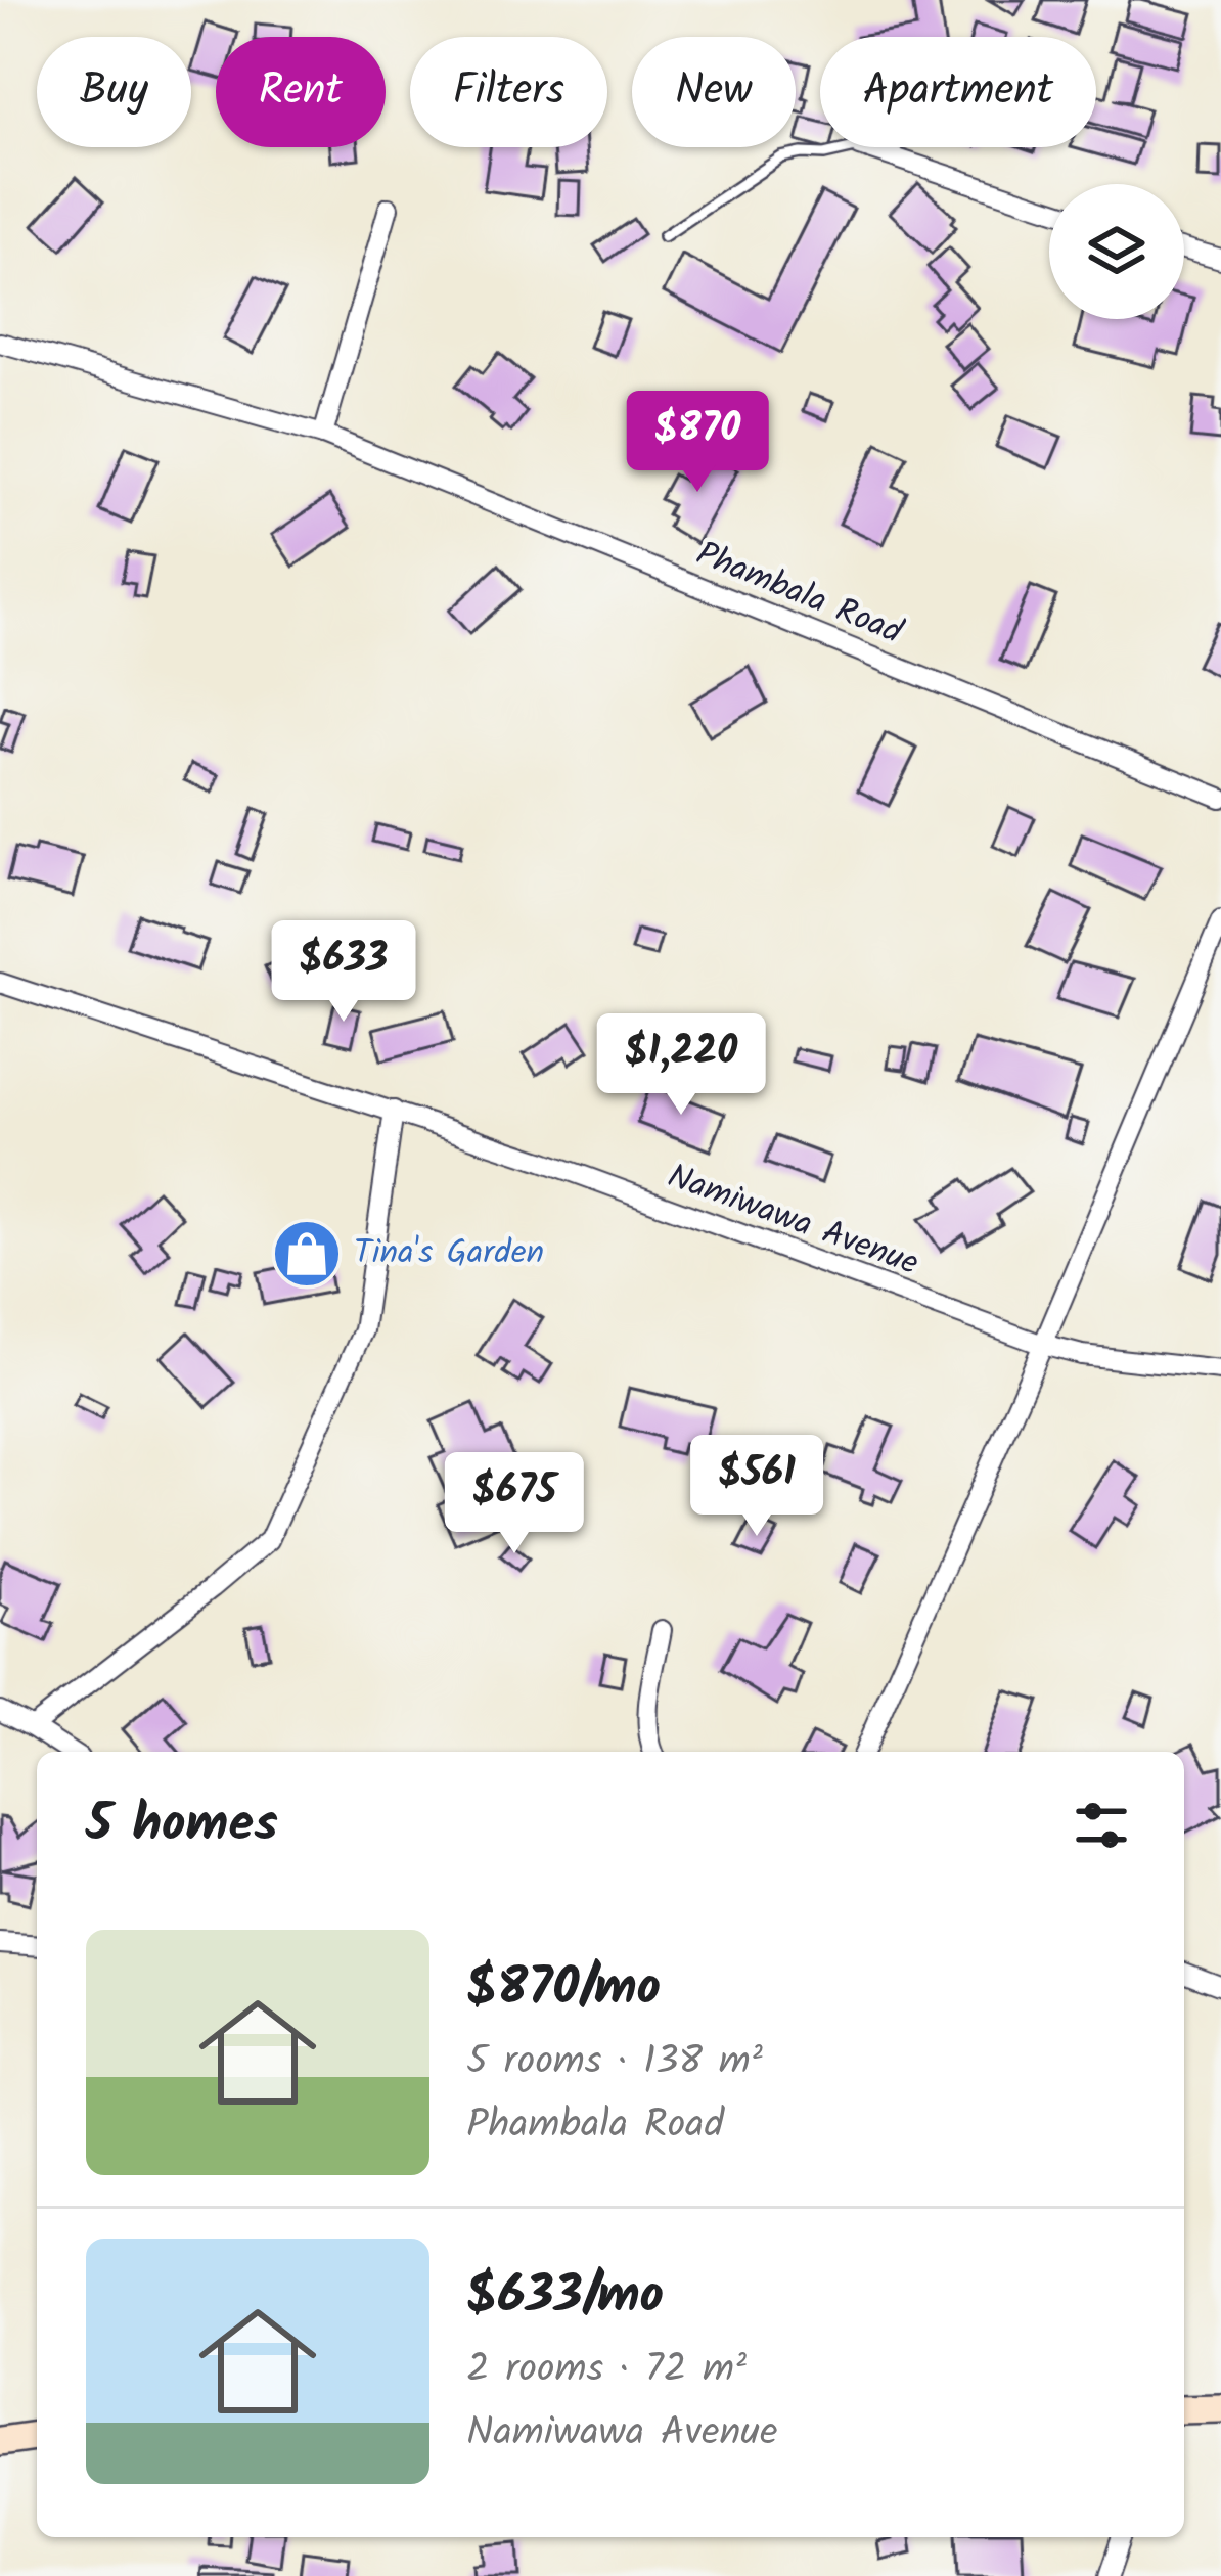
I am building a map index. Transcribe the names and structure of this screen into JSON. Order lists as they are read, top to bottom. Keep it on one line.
{"streets":{"street":["Phambala Road","Namiwawa Avenue"]},"places":{"shop":["Tina's Garden"]},"page":{"chip":["Buy","Rent","Filters","New","Apartment"],"price":["$870","$633","$1,220","$561","$675"],"heading":"5 homes","list":[{"name":"$870/mo","note":"5 rooms · 138 m² · Phambala Road"},{"name":"$633/mo","note":"2 rooms · 72 m² · Namiwawa Avenue"}]}}
